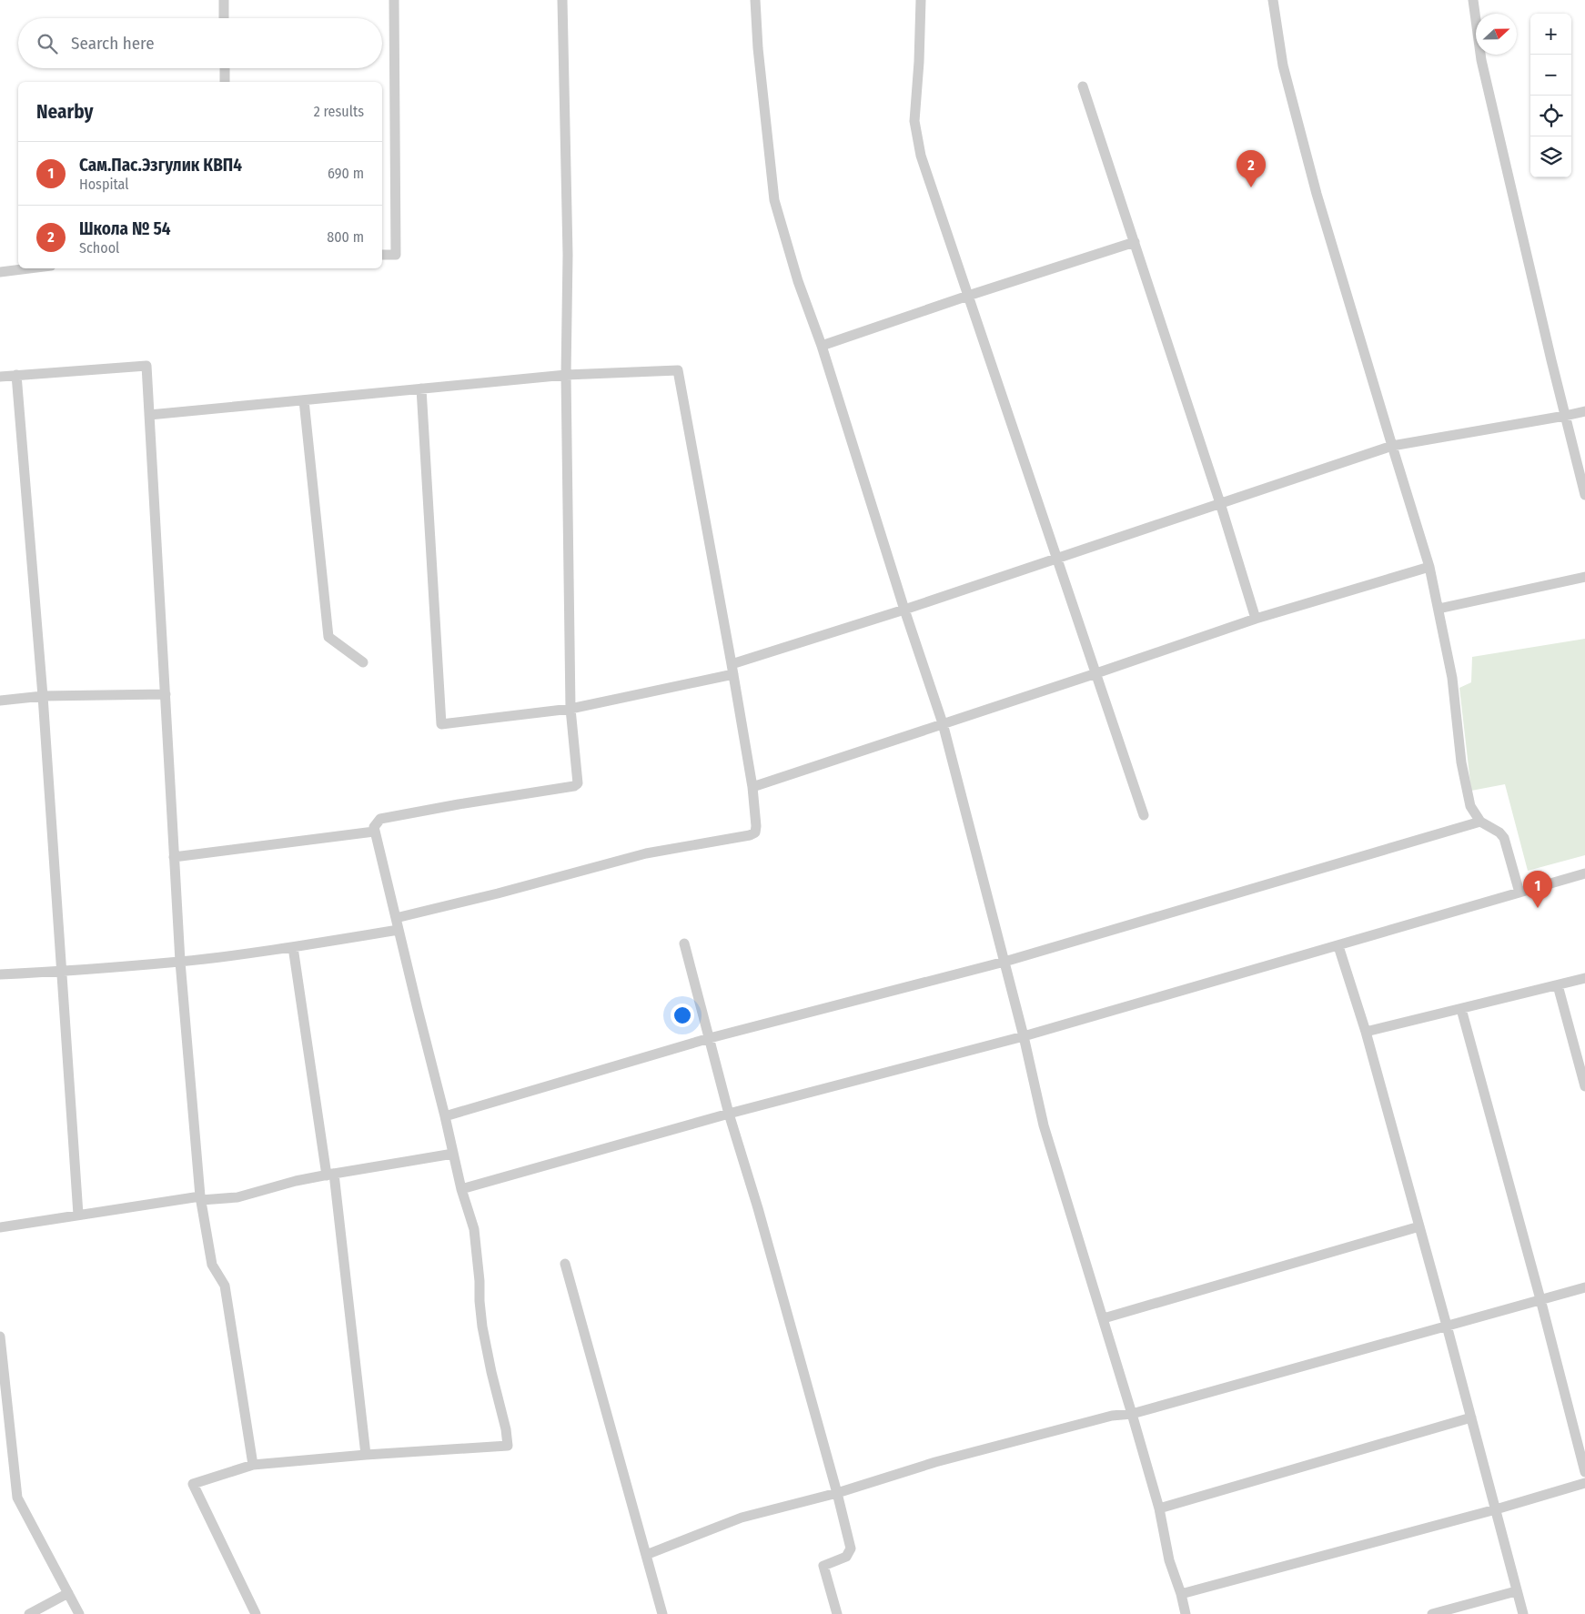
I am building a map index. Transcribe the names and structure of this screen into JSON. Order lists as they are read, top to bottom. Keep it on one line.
{"north":"right","page":{"map_buttons":["+","−"],"search":"Search here","heading":["Nearby","2 results"],"list":[{"mark":"1","name":"Сам.Пас.Эзгулик КВП4","note":"Hospital","value":"690 m"},{"mark":"2","name":"Школа № 54","note":"School","value":"800 m"}],"pins":["2","1"]}}
